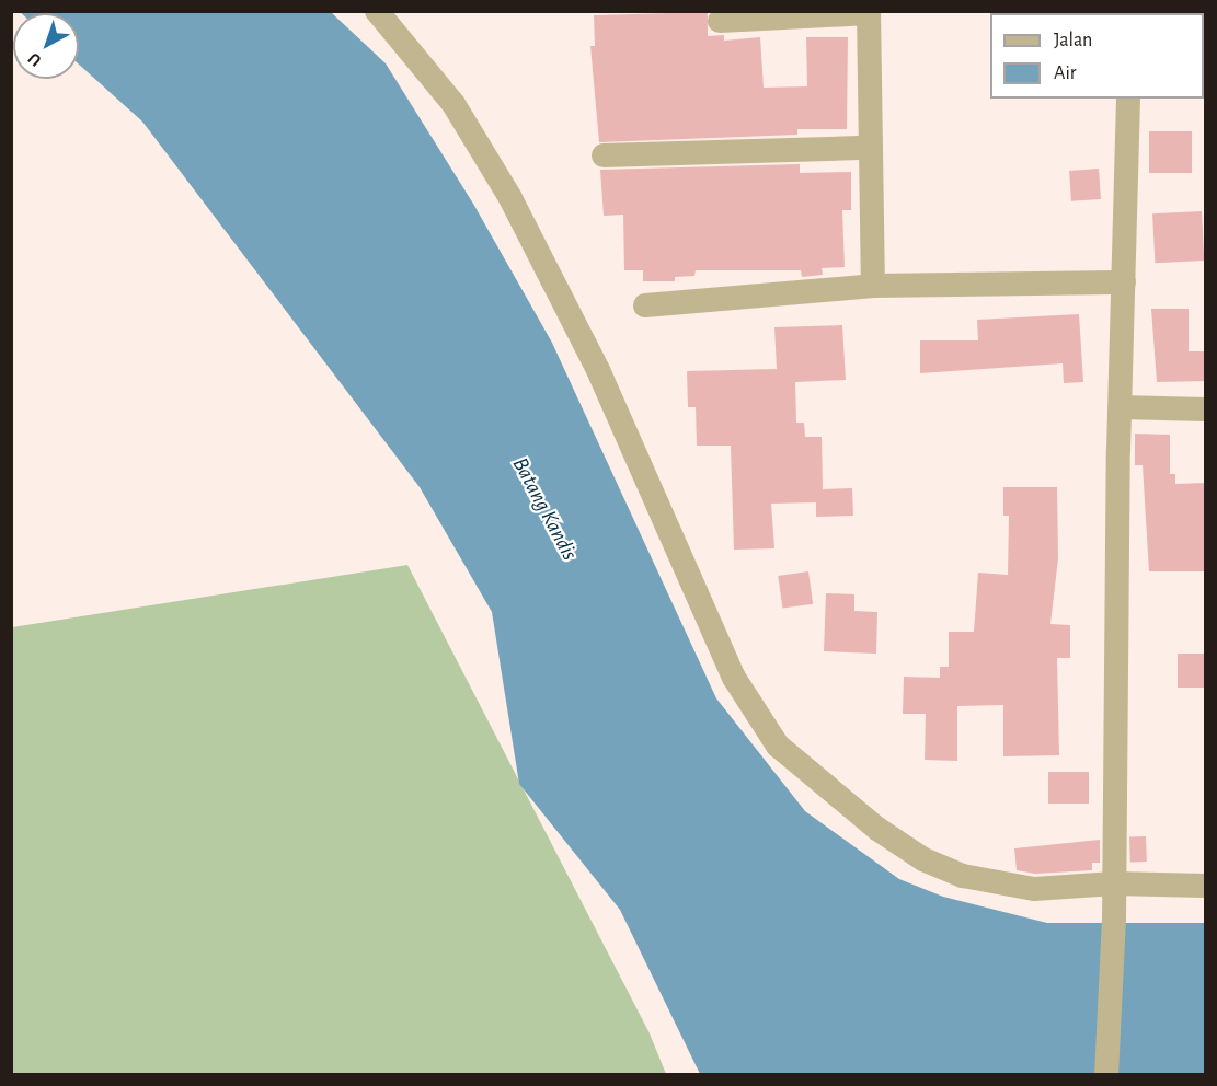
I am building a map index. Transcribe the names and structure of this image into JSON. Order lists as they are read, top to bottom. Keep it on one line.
{"water":["Batang Kandis"],"legend":["Jalan","Air"],"north":"bottom left"}
